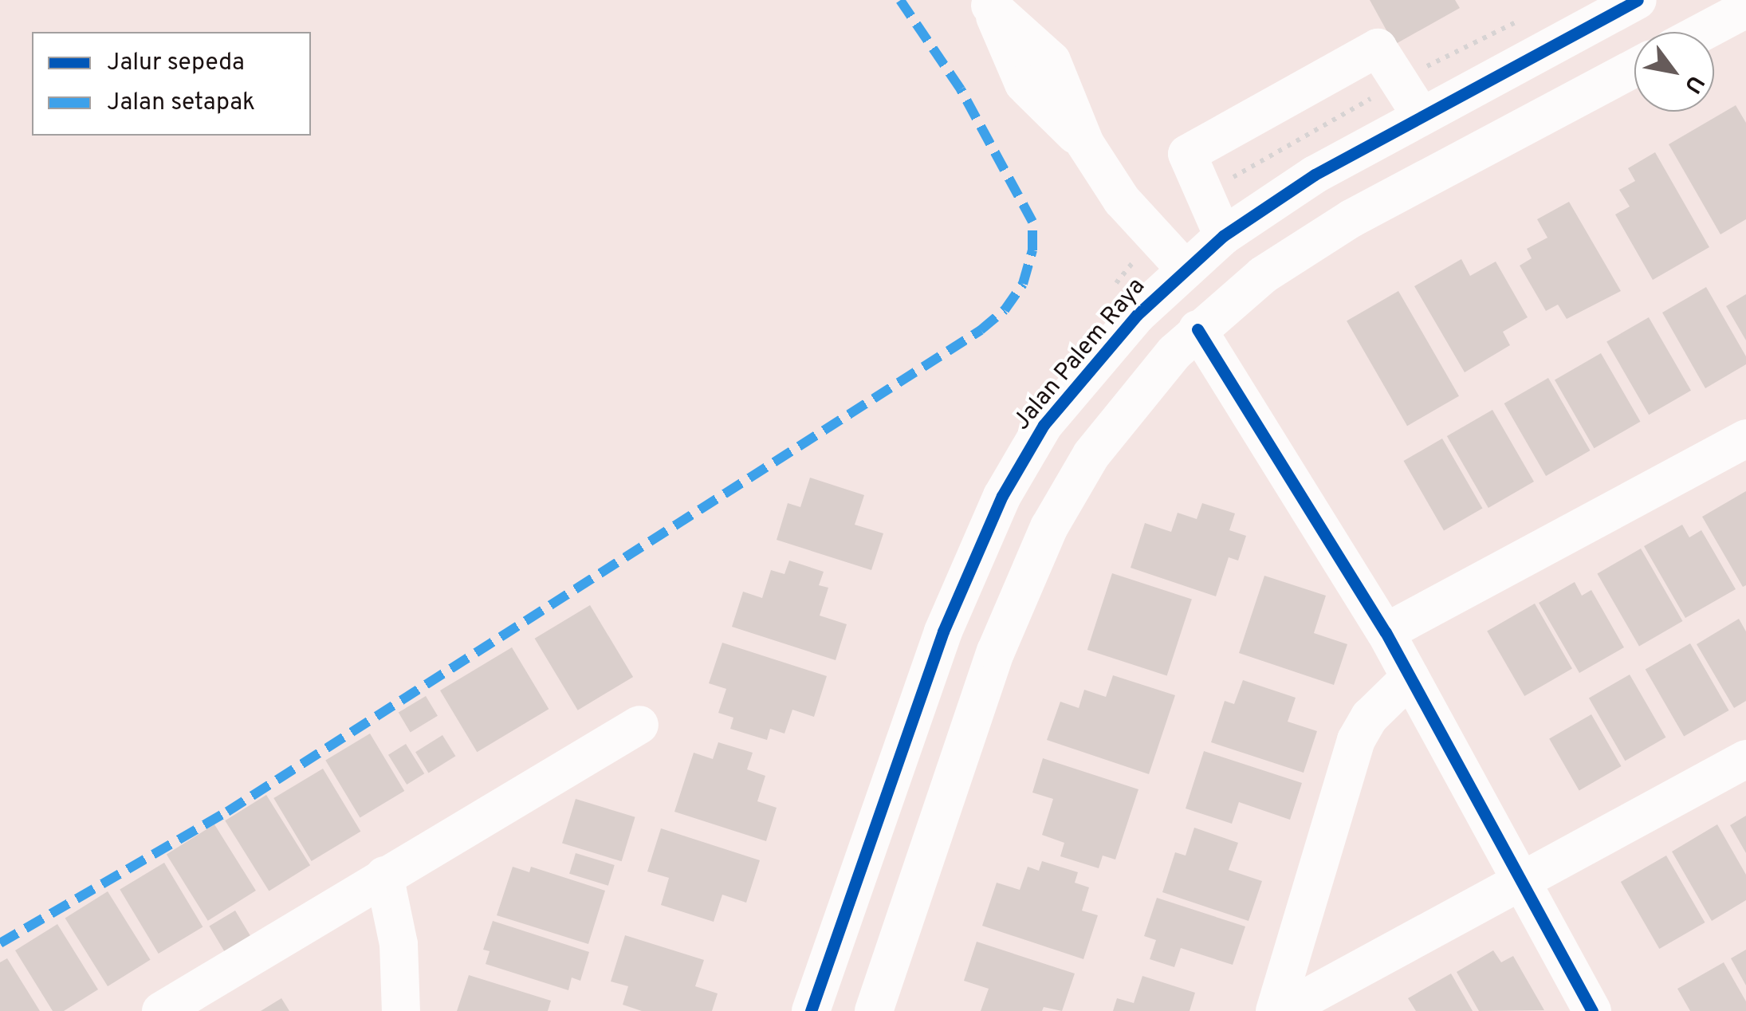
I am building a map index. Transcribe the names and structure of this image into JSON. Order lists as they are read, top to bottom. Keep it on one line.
{"streets":{"street":["Jalan Palem Raya"]},"legend":["Jalur sepeda","Jalan setapak"],"north":"bottom right"}
